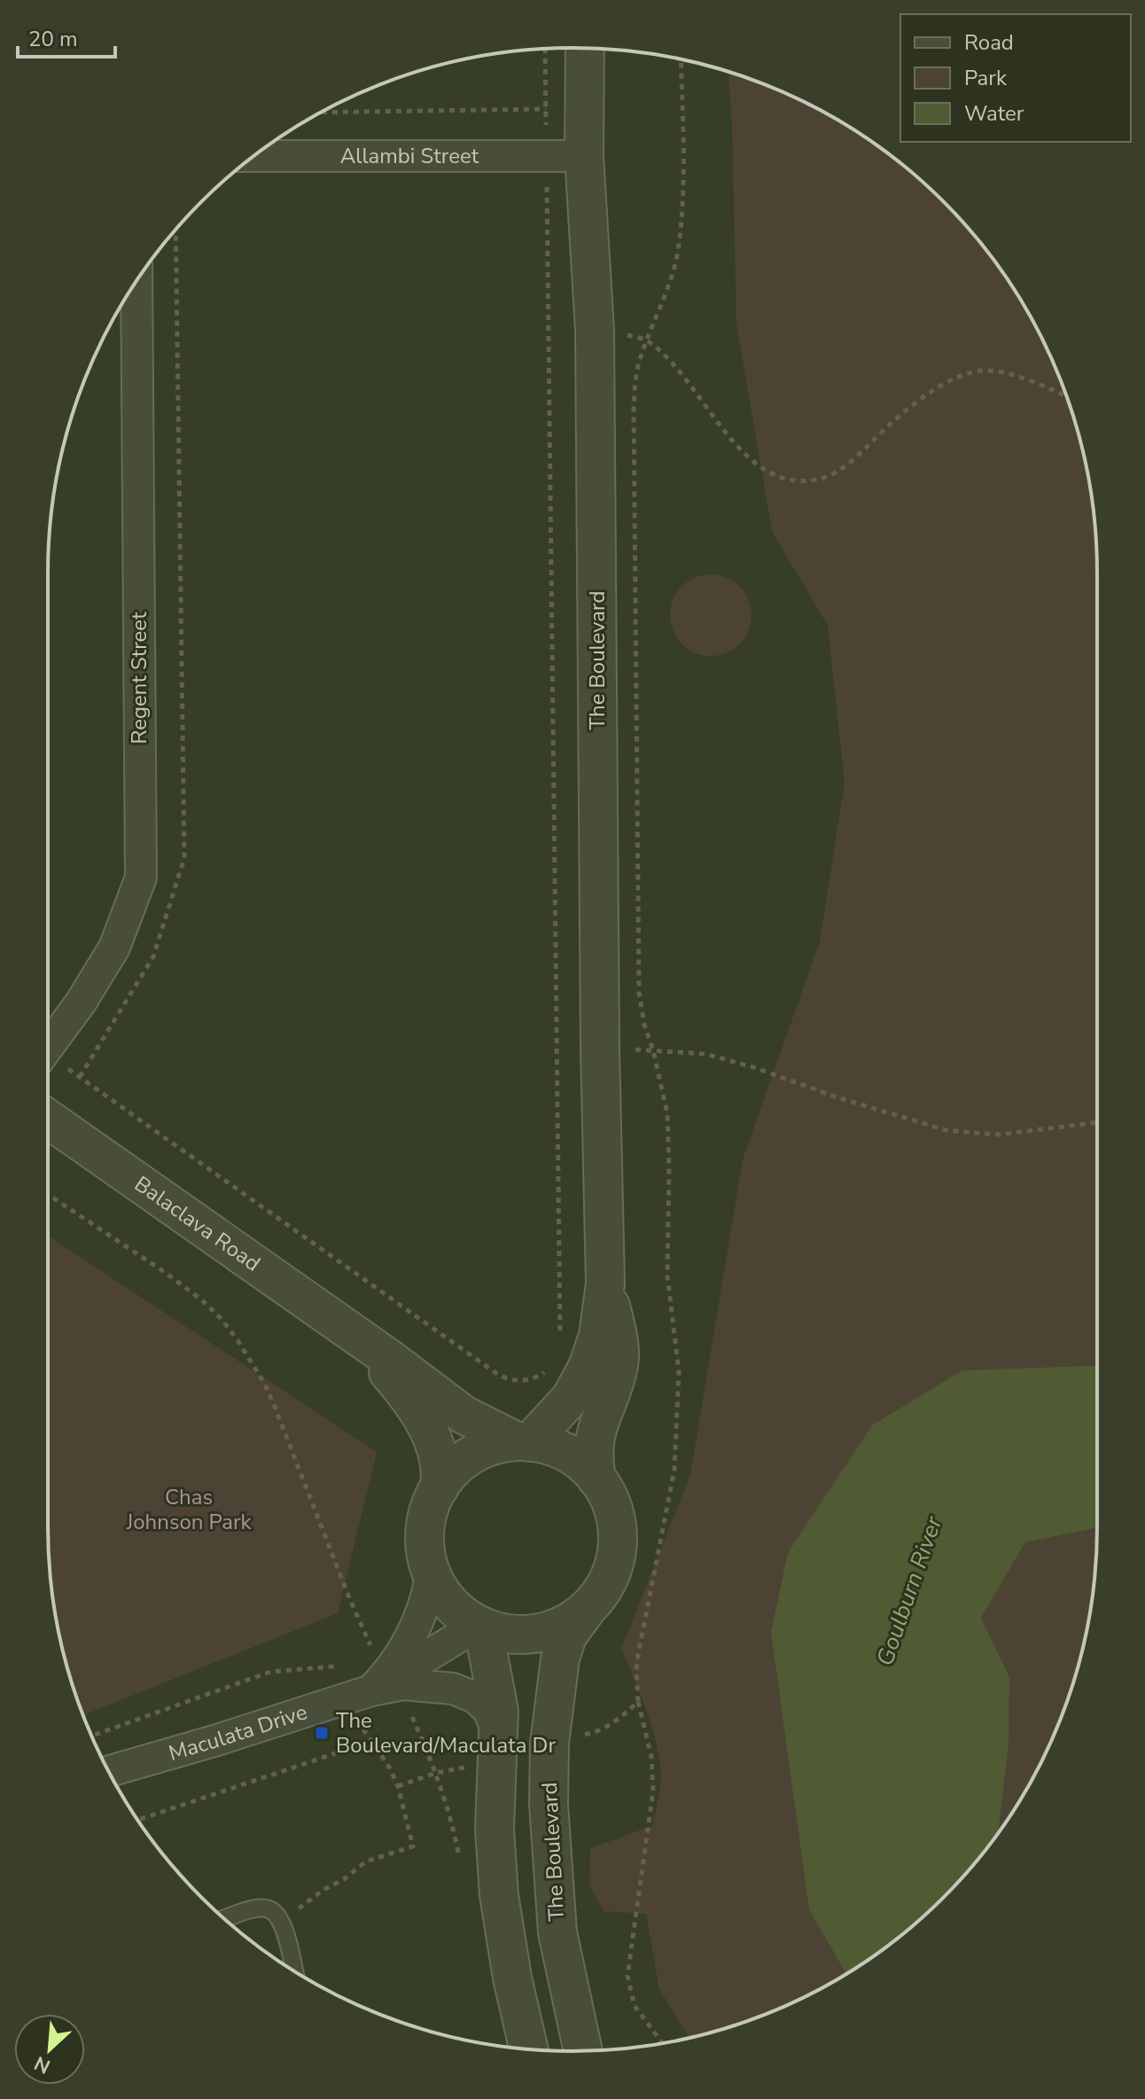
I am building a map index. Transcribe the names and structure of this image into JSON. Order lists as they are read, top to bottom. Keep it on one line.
{"streets":{"street":["Allambi Street","The Boulevard","Regent Street","Balaclava Road","Maculata Drive"]},"crossings":[["Allambi Street","The Boulevard"],["The Boulevard","Balaclava Road"],["The Boulevard","Maculata Drive"],["Balaclava Road","Maculata Drive"]],"water":["Goulburn River"],"parks":["Chas Johnson Park"],"places":{"transit":["The Boulevard/Maculata Dr"]},"legend":["Road","Park","Water"],"scale_bar":"20 m","north":"bottom left"}
